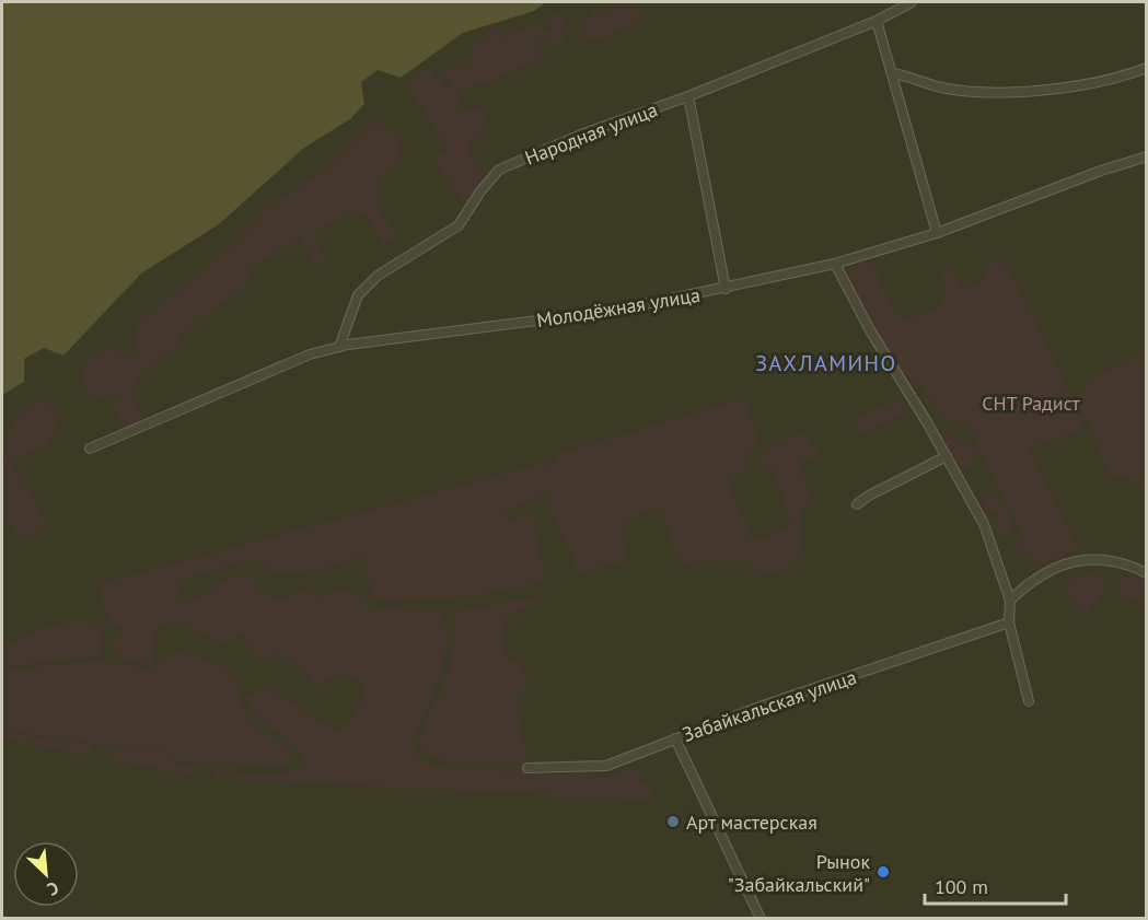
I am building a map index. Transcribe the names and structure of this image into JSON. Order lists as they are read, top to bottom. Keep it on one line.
{"streets":{"street":["Народная улица","Молодёжная улица","Забайкальская улица"]},"crossings":[["Народная улица","Молодёжная улица"]],"districts":["ЗАХЛАМИНО"],"parks":["СНТ Радист"],"places":["Арт мастерская","Рынок \"Забайкальский\""],"scale_bar":"100 m","north":"bottom right"}
